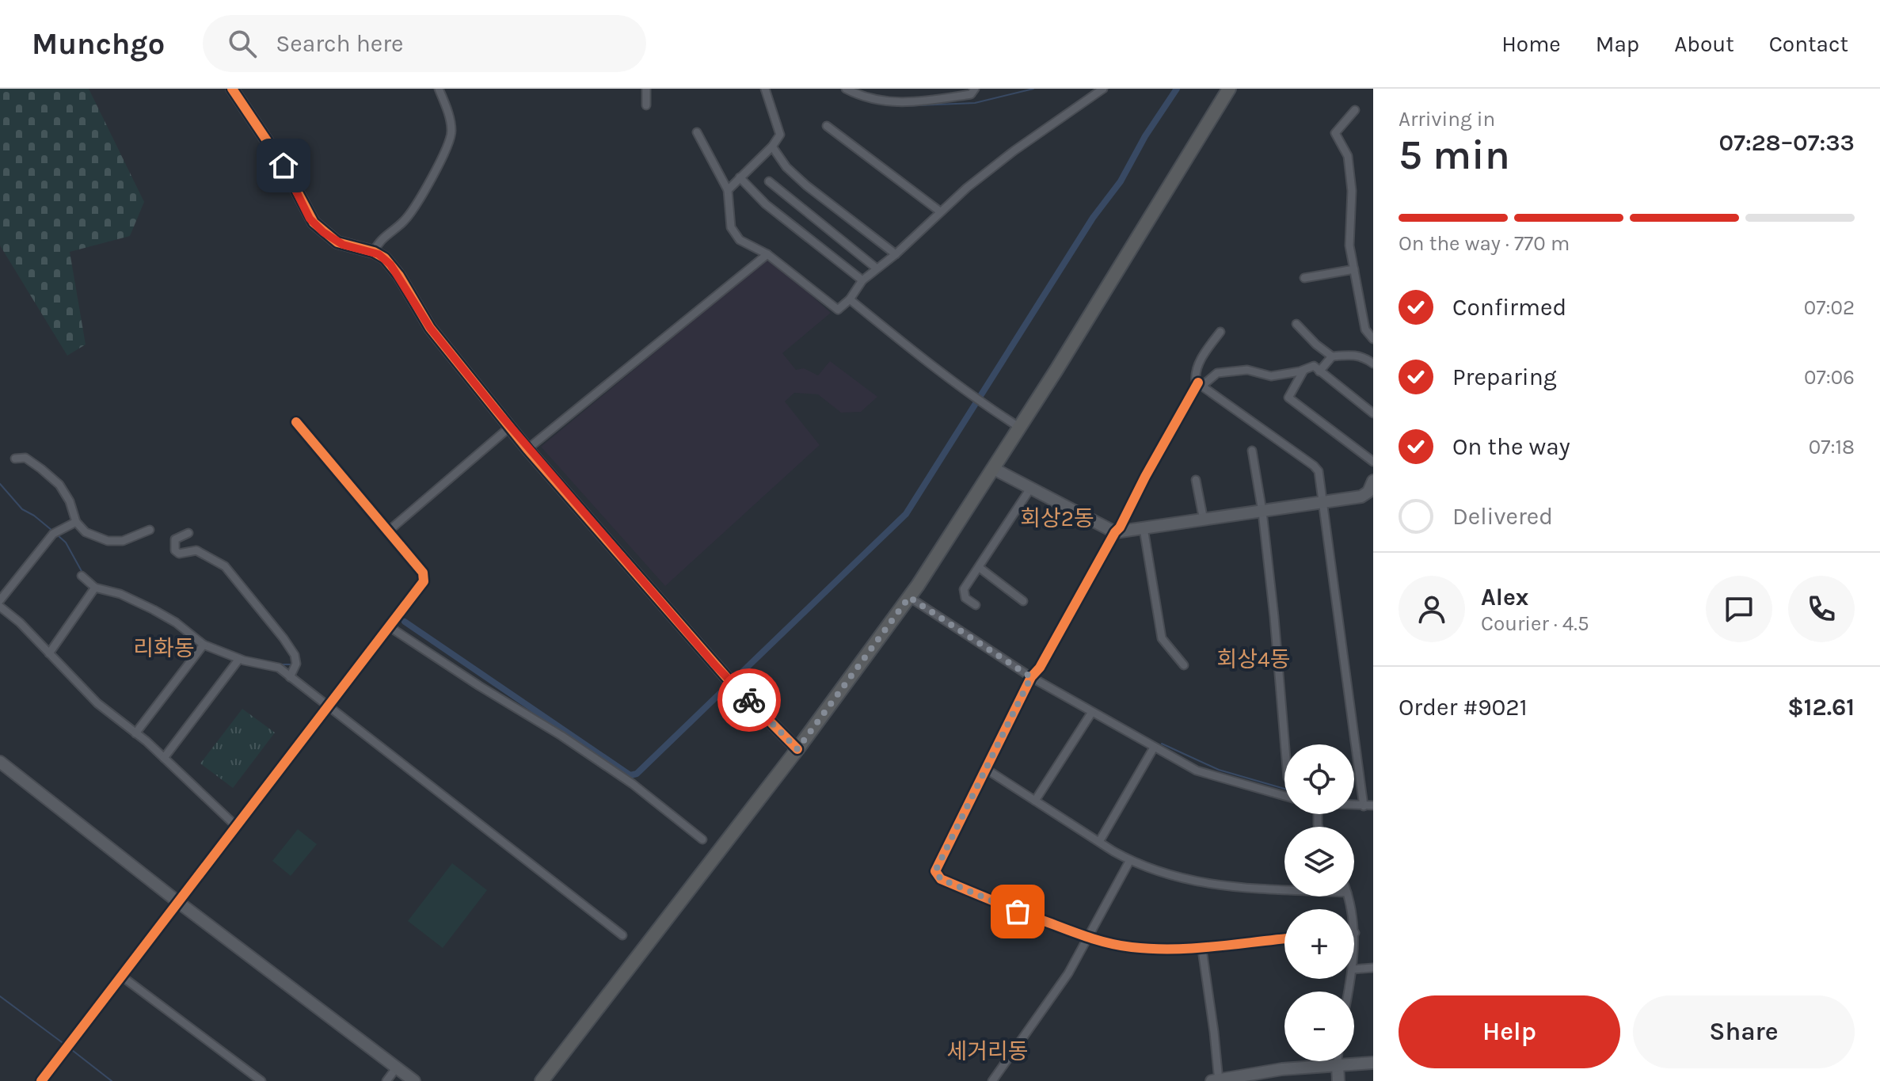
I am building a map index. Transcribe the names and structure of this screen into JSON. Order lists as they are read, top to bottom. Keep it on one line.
{"districts":["회상2동","리화동","회상4동","세거리동"],"page":{"header":"Munchgo","search":"Search here","nav":["Home","Map","About","Contact"],"heading":["5 min","Arriving in","07:28–07:33"],"panel":["Alex","Courier · 4.5","Order #9021","$12.61"],"bar":"On the way · 770 m","list":[["Confirmed","07:02"],["Preparing","07:06"],["On the way","07:18"],"Delivered"],"map_buttons":["+","−"],"buttons":["Help","Share"]}}
